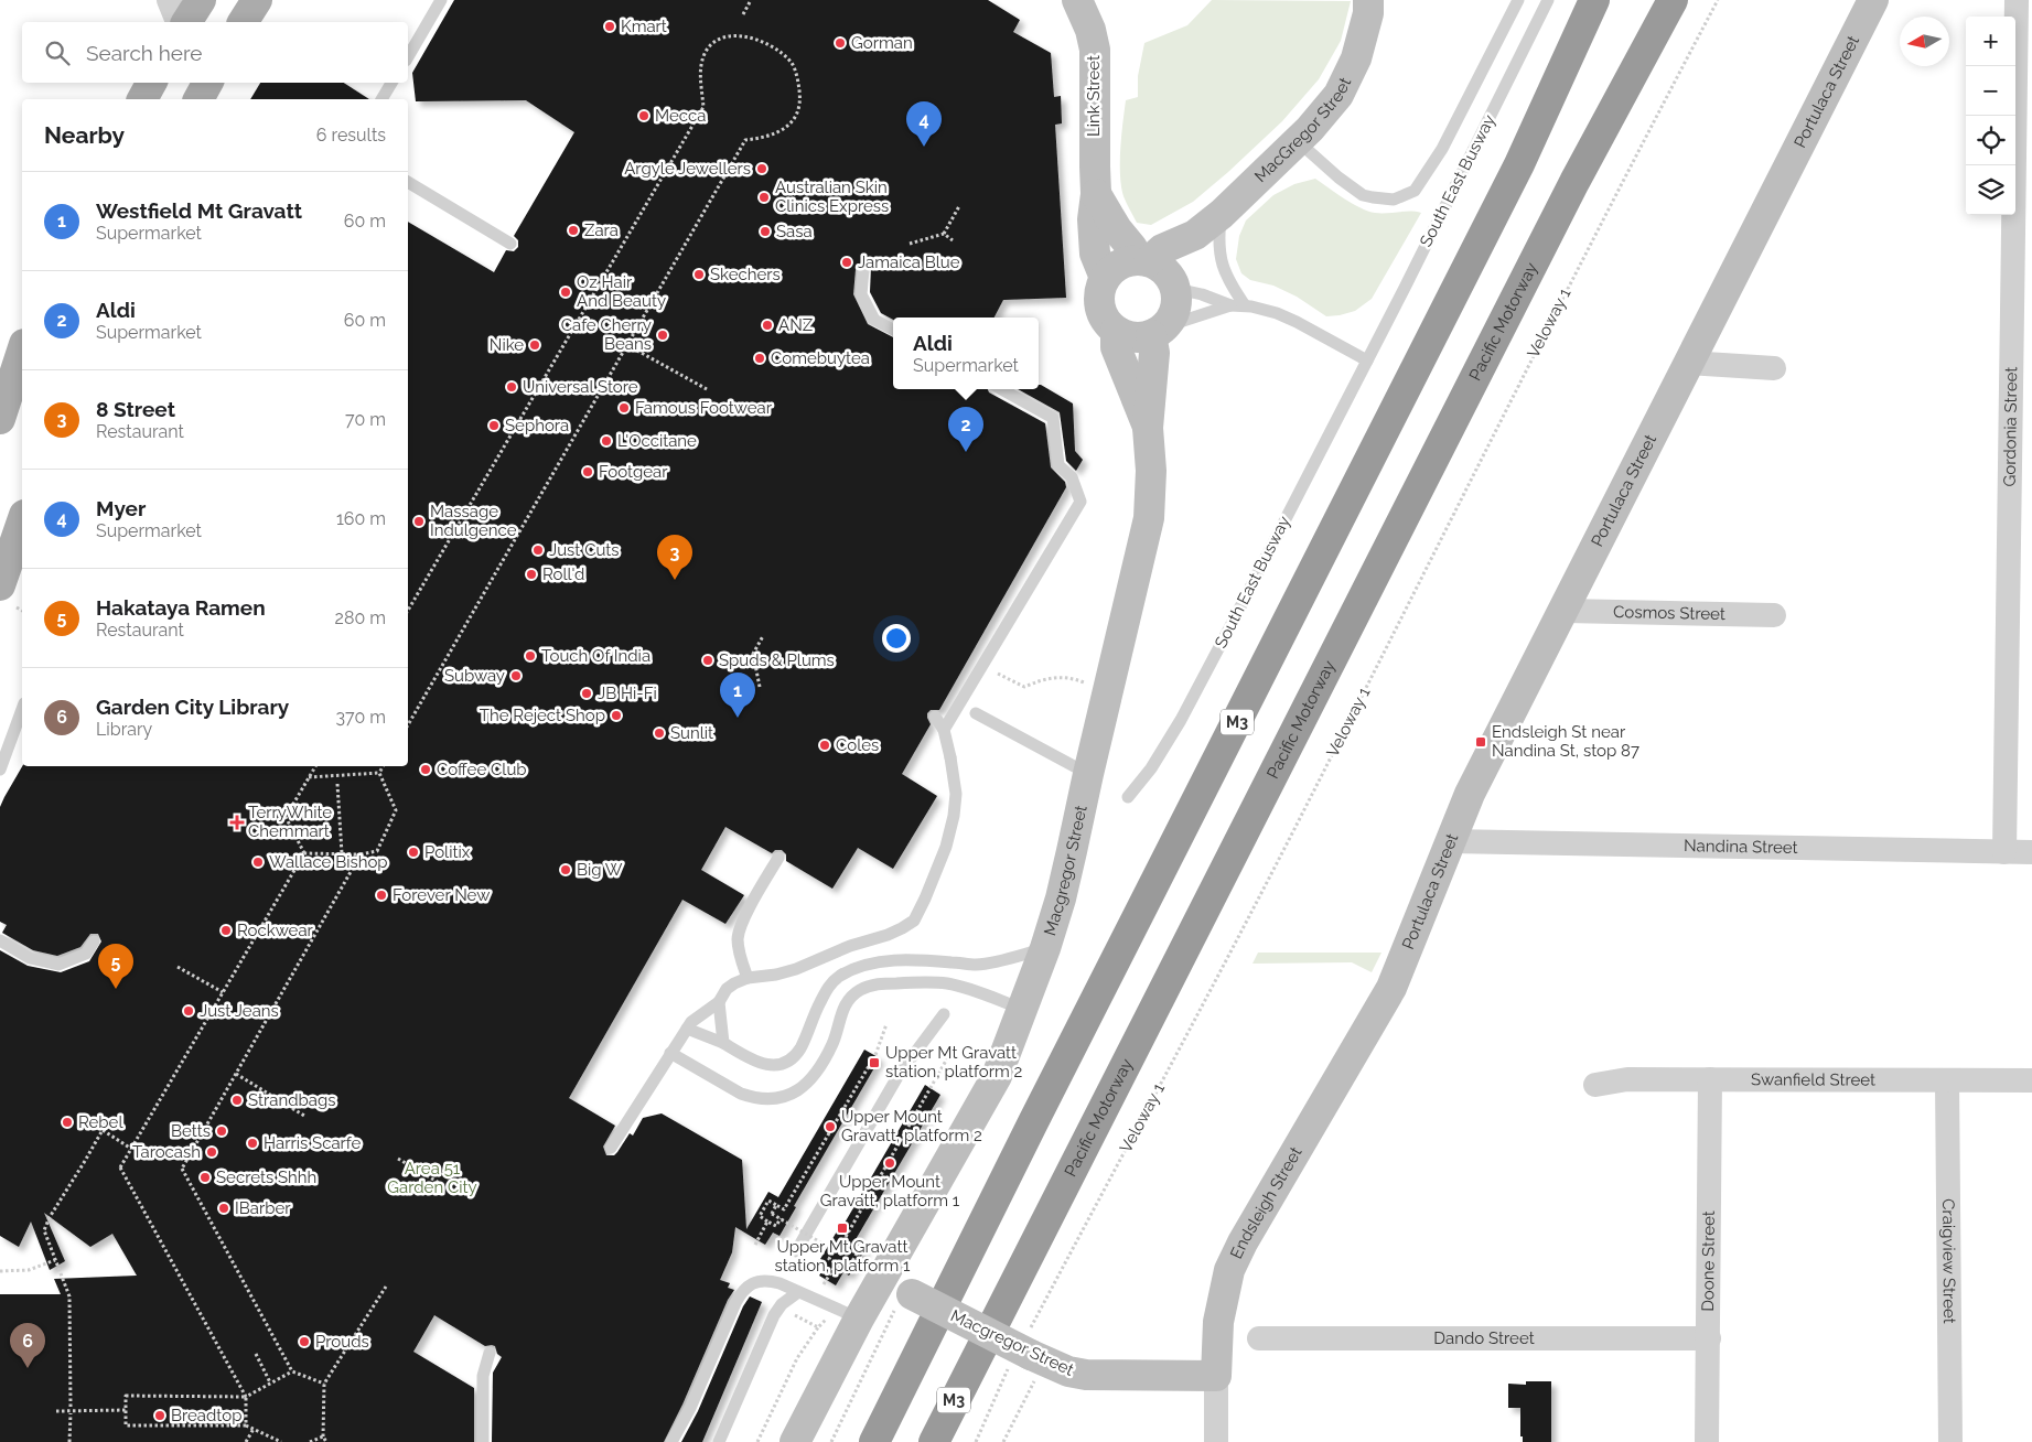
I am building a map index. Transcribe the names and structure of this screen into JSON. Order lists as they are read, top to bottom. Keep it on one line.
{"streets":{"highway":["Pacific Motorway","M3"],"street":["Portulaca Street","Link Street","MacGregor Street","Gordonia Street","Cosmos Street","Nandina Street","Macgregor Street","Swanfield Street","Endsleigh Street","Doone Street","Craigview Street","Dando Street"],"lane":["South East Busway"],"path":["Veloway 1"]},"crossings":[["Portulaca Street","Cosmos Street"],["Portulaca Street","Nandina Street"],["Portulaca Street","Endsleigh Street"],["Link Street","MacGregor Street"],["Link Street","Macgregor Street"],["MacGregor Street","Macgregor Street"],["Veloway 1","Macgregor Street"],["Gordonia Street","Nandina Street"],["Macgregor Street","Endsleigh Street"],["Swanfield Street","Doone Street"],["Swanfield Street","Craigview Street"],["Doone Street","Dando Street"]],"parks":["Area 51 Garden City"],"places":{"other":["Kmart","Gorman","Mecca","Argyle Jewellers","Australian Skin Clinics Express","Zara","Sasa","Jamaica Blue","Skechers","Oz Hair And Beauty","ANZ","Cafe Cherry Beans","Nike","Comebuytea","Universal Store","Famous Footwear","Sephora","L'Occitane","Footgear","Massage Indulgence","Just Cuts","Roll'd","Touch Of India","Spuds & Plums","Subway","JB Hi-Fi","The Reject Shop","Sunlit","Coles","Coffee Club","Politix","Wallace Bishop","Big W","Forever New","Rockwear","Just Jeans","Strandbags","Rebel","Upper Mount Gravatt, platform 2","Betts","Harris Scarfe","Tarocash","Upper Mount Gravatt, platform 1","Secrets Shhh","IBarber","Prouds","Breadtop"],"transit":["Endsleigh St near Nandina St, stop 87","Upper Mt Gravatt station, platform 2","Upper Mt Gravatt station, platform 1"],"health":["TerryWhite Chemmart"]},"north":"left","page":{"map_buttons":["+","−"],"search":"Search here","heading":["Nearby","6 results"],"pins":["4","2","3","1","5","6"],"list":[{"mark":"1","name":"Westfield Mt Gravatt","note":"Supermarket","value":"60 m"},{"mark":"2","name":"Aldi","note":"Supermarket","value":"60 m"},{"mark":"3","name":"8 Street","note":"Restaurant","value":"70 m"},{"mark":"4","name":"Myer","note":"Supermarket","value":"160 m"},{"mark":"5","name":"Hakataya Ramen","note":"Restaurant","value":"280 m"},{"mark":"6","name":"Garden City Library","note":"Library","value":"370 m"}],"popup":["Aldi","Supermarket"]}}
